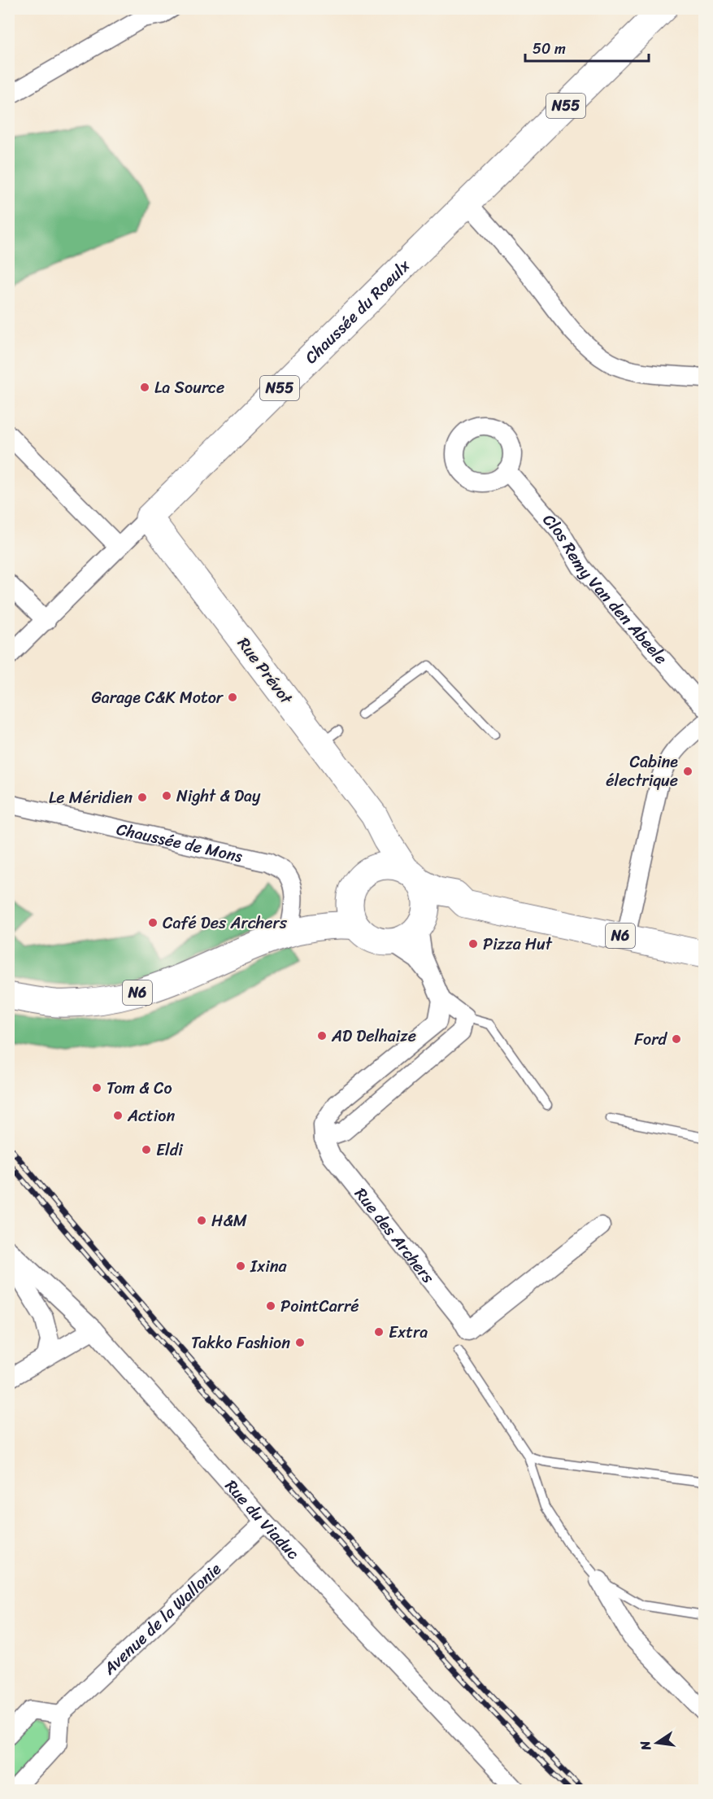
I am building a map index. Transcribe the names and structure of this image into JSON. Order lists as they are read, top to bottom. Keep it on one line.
{"streets":{"main road":["N55","Chaussée du Roeulx","Rue Prévot","N6"],"street":["Clos Remy Van den Abeele","Chaussée de Mons","Rue des Archers","Rue du Viaduc","Avenue de la Wallonie"]},"crossings":[["Chaussée du Roeulx","Rue Prévot"],["Rue Prévot","N6"],["Chaussée de Mons","N6"],["Rue du Viaduc","Avenue de la Wallonie"]],"places":["La Source","Garage C&K Motor","Cabine électrique","Night & Day","Le Méridien","Café Des Archers","Pizza Hut","AD Delhaize","Ford","Tom & Co","Action","Eldi","H&M","Ixina","PointCarré","Extra","Takko Fashion"],"scale_bar":"50 m","north":"left"}
